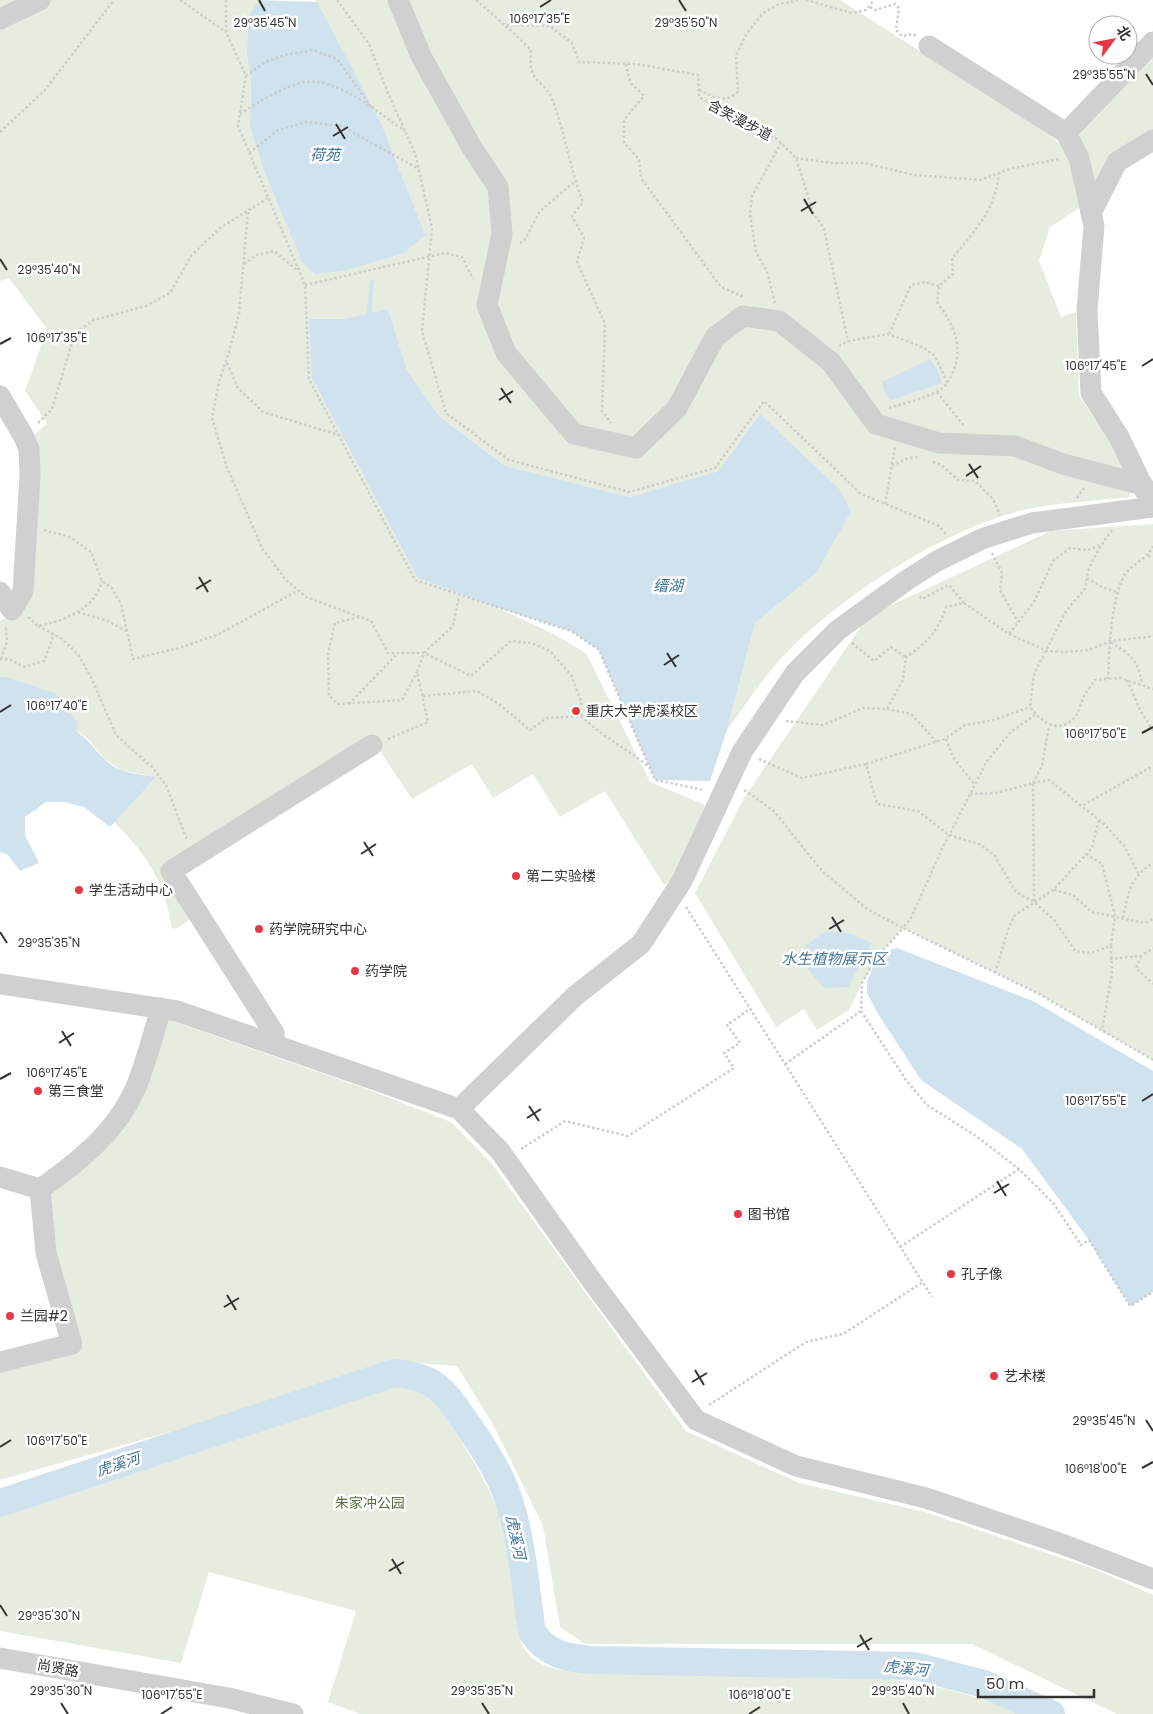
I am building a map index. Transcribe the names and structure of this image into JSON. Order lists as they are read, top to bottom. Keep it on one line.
{"streets":{"street":["尚贤路"],"path":["含笑漫步道"]},"water":["荷苑","缙湖","水生植物展示区","虎溪河"],"parks":["朱家冲公园"],"places":["重庆大学虎溪校区","第二实验楼","学生活动中心","药学院研究中心","药学院","第三食堂","图书馆","孔子像","兰园#2","艺术楼"],"scale_bar":"50 m","north":"top right","coordinates":["106°17'35\"E","29°35'45\"N","29°35'50\"N","29°35'55\"N","29°35'40\"N","106°17'45\"E","106°17'40\"E","106°17'50\"E","29°35'35\"N","106°17'55\"E","106°18'00\"E","29°35'30\"N"]}
